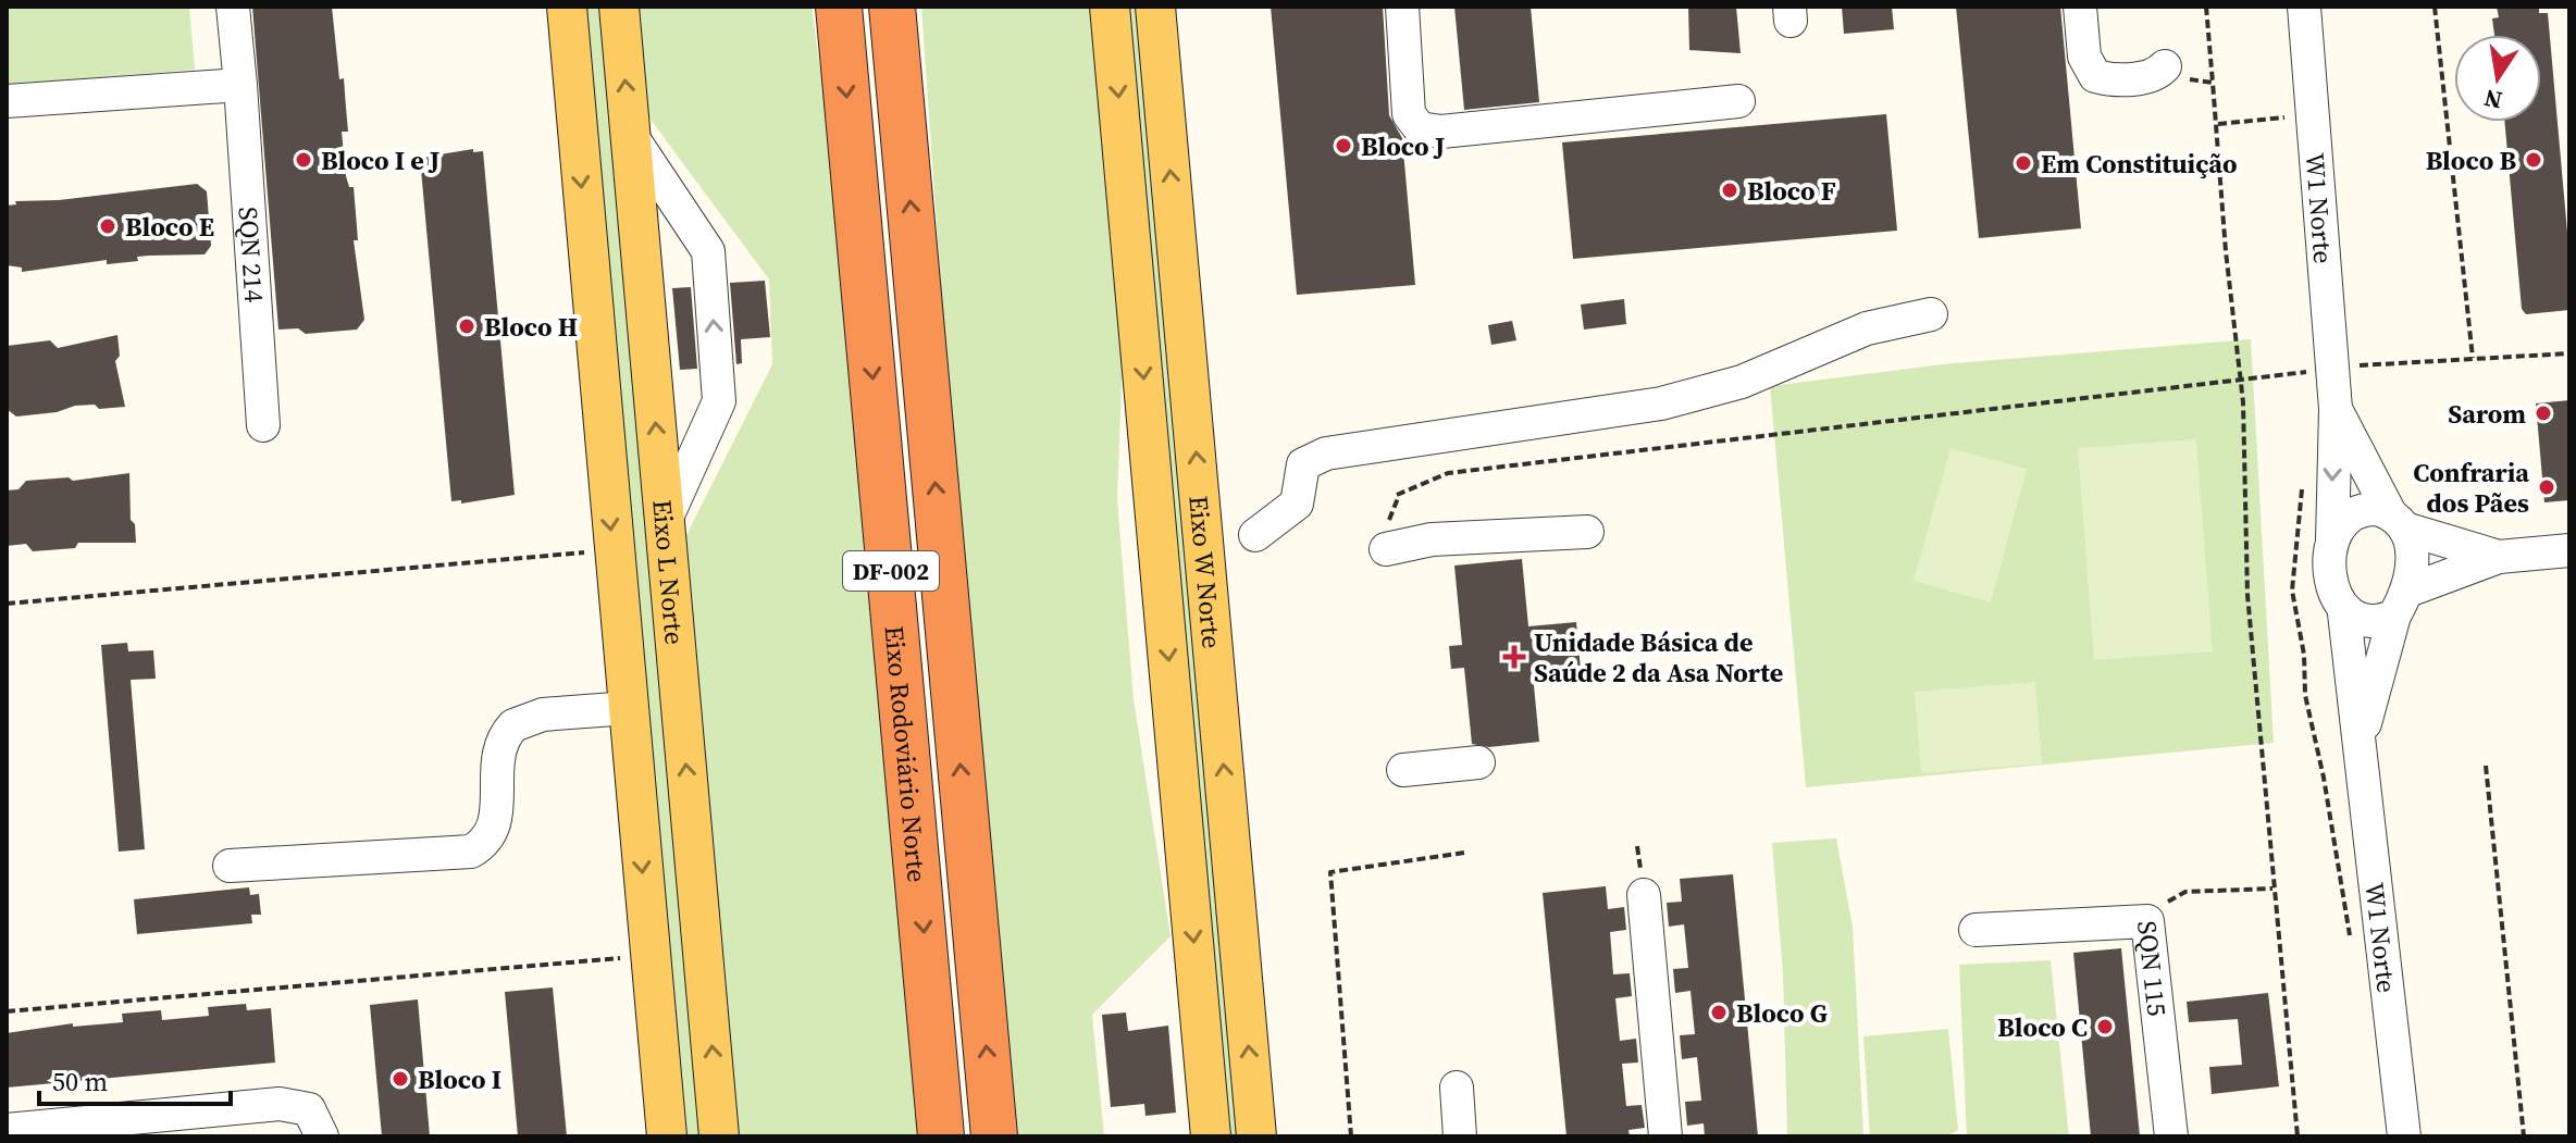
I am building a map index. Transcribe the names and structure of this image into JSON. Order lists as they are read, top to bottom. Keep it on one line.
{"streets":{"highway":["DF-002","Eixo Rodoviário Norte"],"main road":["Eixo L Norte","Eixo W Norte"],"street":["W1 Norte","SQN 214","SQN 115"]},"places":{"other":["Bloco J","Bloco I e J","Bloco B","Em Constituição","Bloco F","Bloco E","Bloco H","Sarom","Confraria dos Pães","Bloco G","Bloco C","Bloco I"],"health":["Unidade Básica de Saúde 2 da Asa Norte"]},"scale_bar":"50 m","north":"bottom"}
